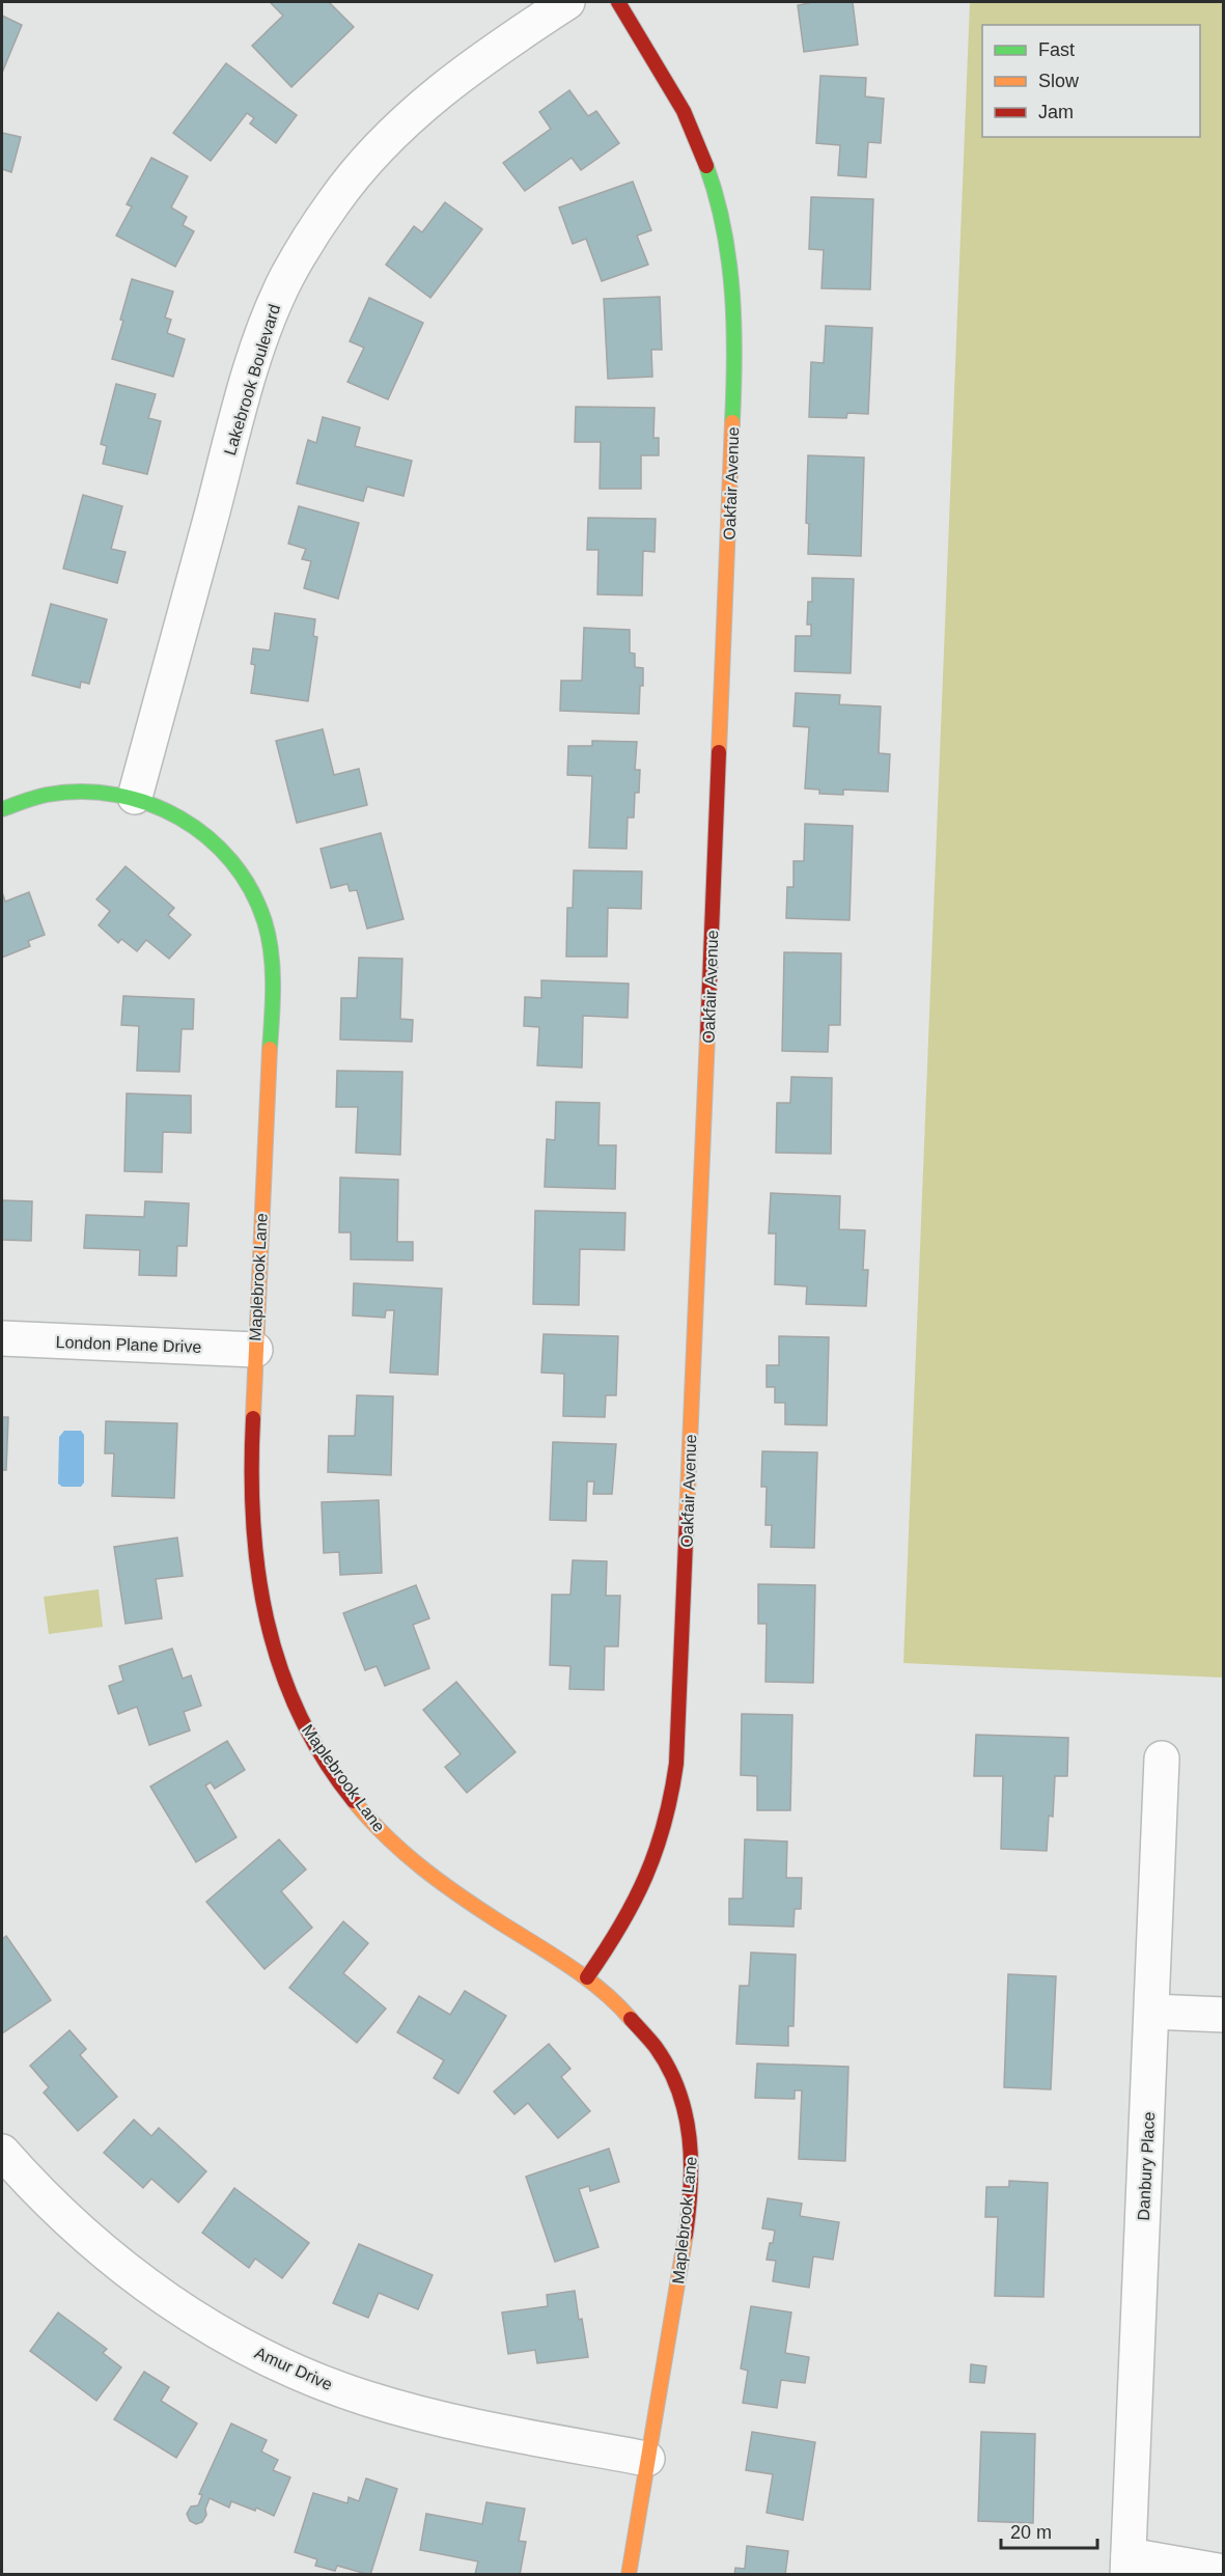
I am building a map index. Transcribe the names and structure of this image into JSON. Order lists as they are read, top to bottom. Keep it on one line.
{"streets":{"street":["Lakebrook Boulevard","Oakfair Avenue","Maplebrook Lane","London Plane Drive","Danbury Place","Amur Drive"]},"crossings":[["Lakebrook Boulevard","Maplebrook Lane"],["Oakfair Avenue","Maplebrook Lane"],["Maplebrook Lane","London Plane Drive"],["Maplebrook Lane","Amur Drive"]],"legend":["Fast","Slow","Jam"],"scale_bar":"20 m"}
